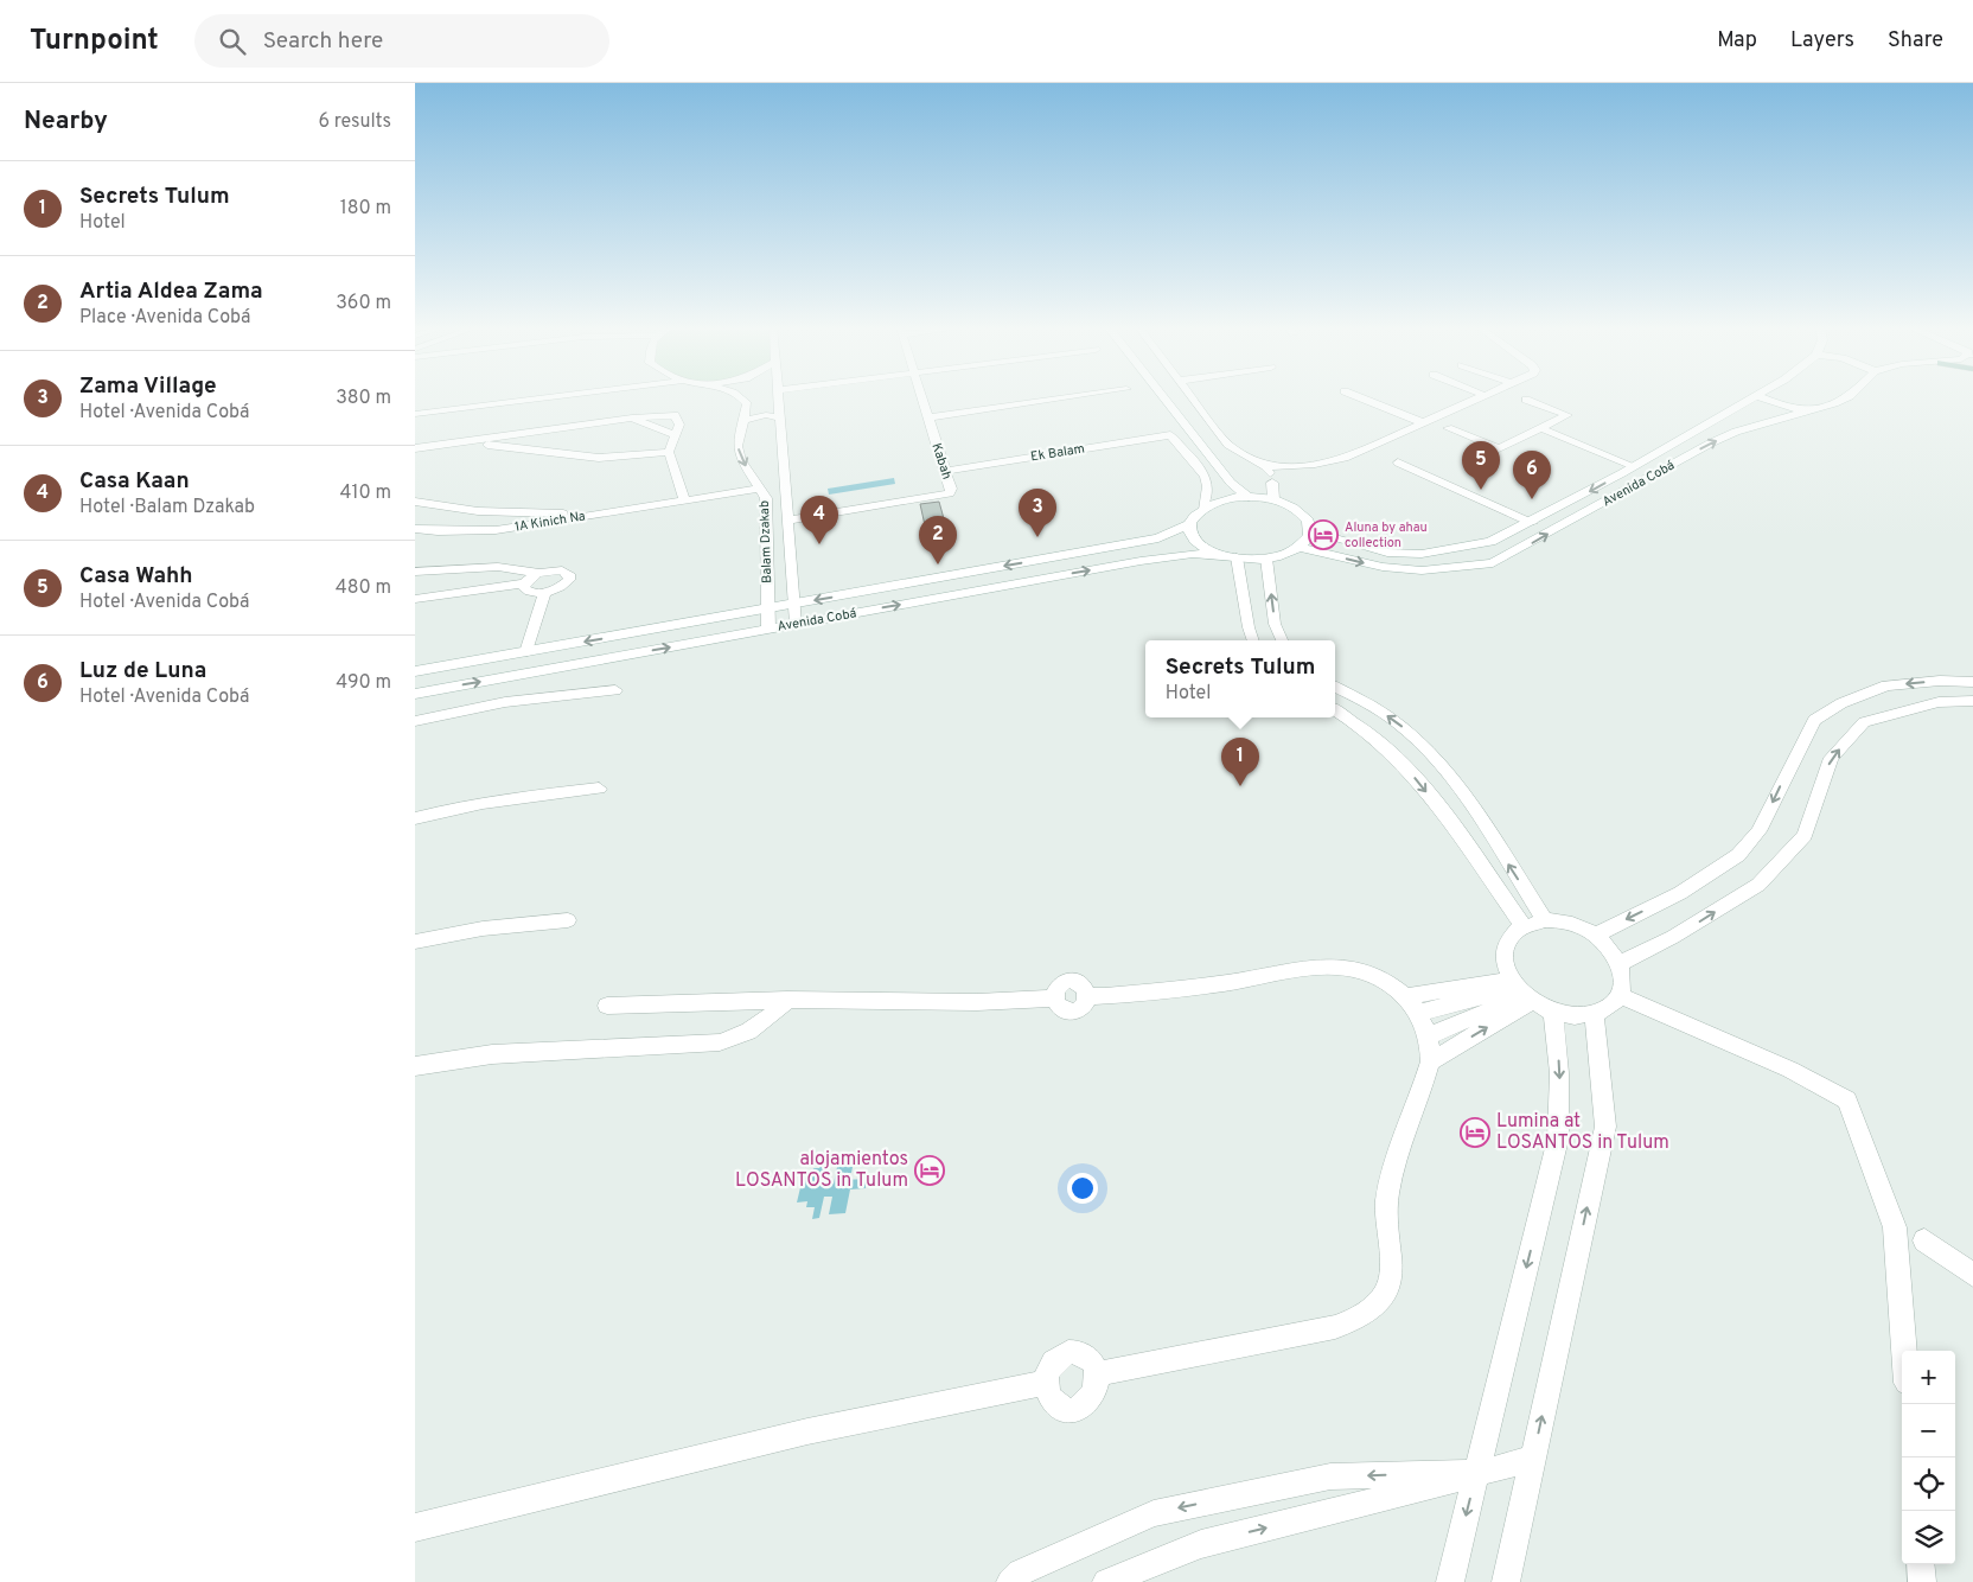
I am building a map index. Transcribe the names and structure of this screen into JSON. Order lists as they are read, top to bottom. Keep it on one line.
{"streets":{"street":["Ek Balam","Kabah","Avenida Cobá","1A Kinich Na","Balam Dzakab"]},"crossings":[["Ek Balam","Kabah"],["Avenida Cobá","Balam Dzakab"],["1A Kinich Na","Balam Dzakab"]],"places":{"hotel":["Aluna by ahau collection","Lumina at LOSANTOS in Tulum","alojamientos LOSANTOS in Tulum"]},"page":{"header":"Turnpoint","search":"Search here","nav":["Map","Layers","Share"],"heading":["Nearby","6 results"],"list":[{"mark":"1","name":"Secrets Tulum","note":"Hotel","value":"180 m"},{"mark":"2","name":"Artia Aldea Zama","note":"Place · Avenida Cobá","value":"360 m"},{"mark":"3","name":"Zama Village","note":"Hotel · Avenida Cobá","value":"380 m"},{"mark":"4","name":"Casa Kaan","note":"Hotel · Balam Dzakab","value":"410 m"},{"mark":"5","name":"Casa Wahh","note":"Hotel · Avenida Cobá","value":"480 m"},{"mark":"6","name":"Luz de Luna","note":"Hotel · Avenida Cobá","value":"490 m"}],"pins":["5","6","3","4","2","1"],"popup":["Secrets Tulum","Hotel"],"map_buttons":["+","−"]}}
